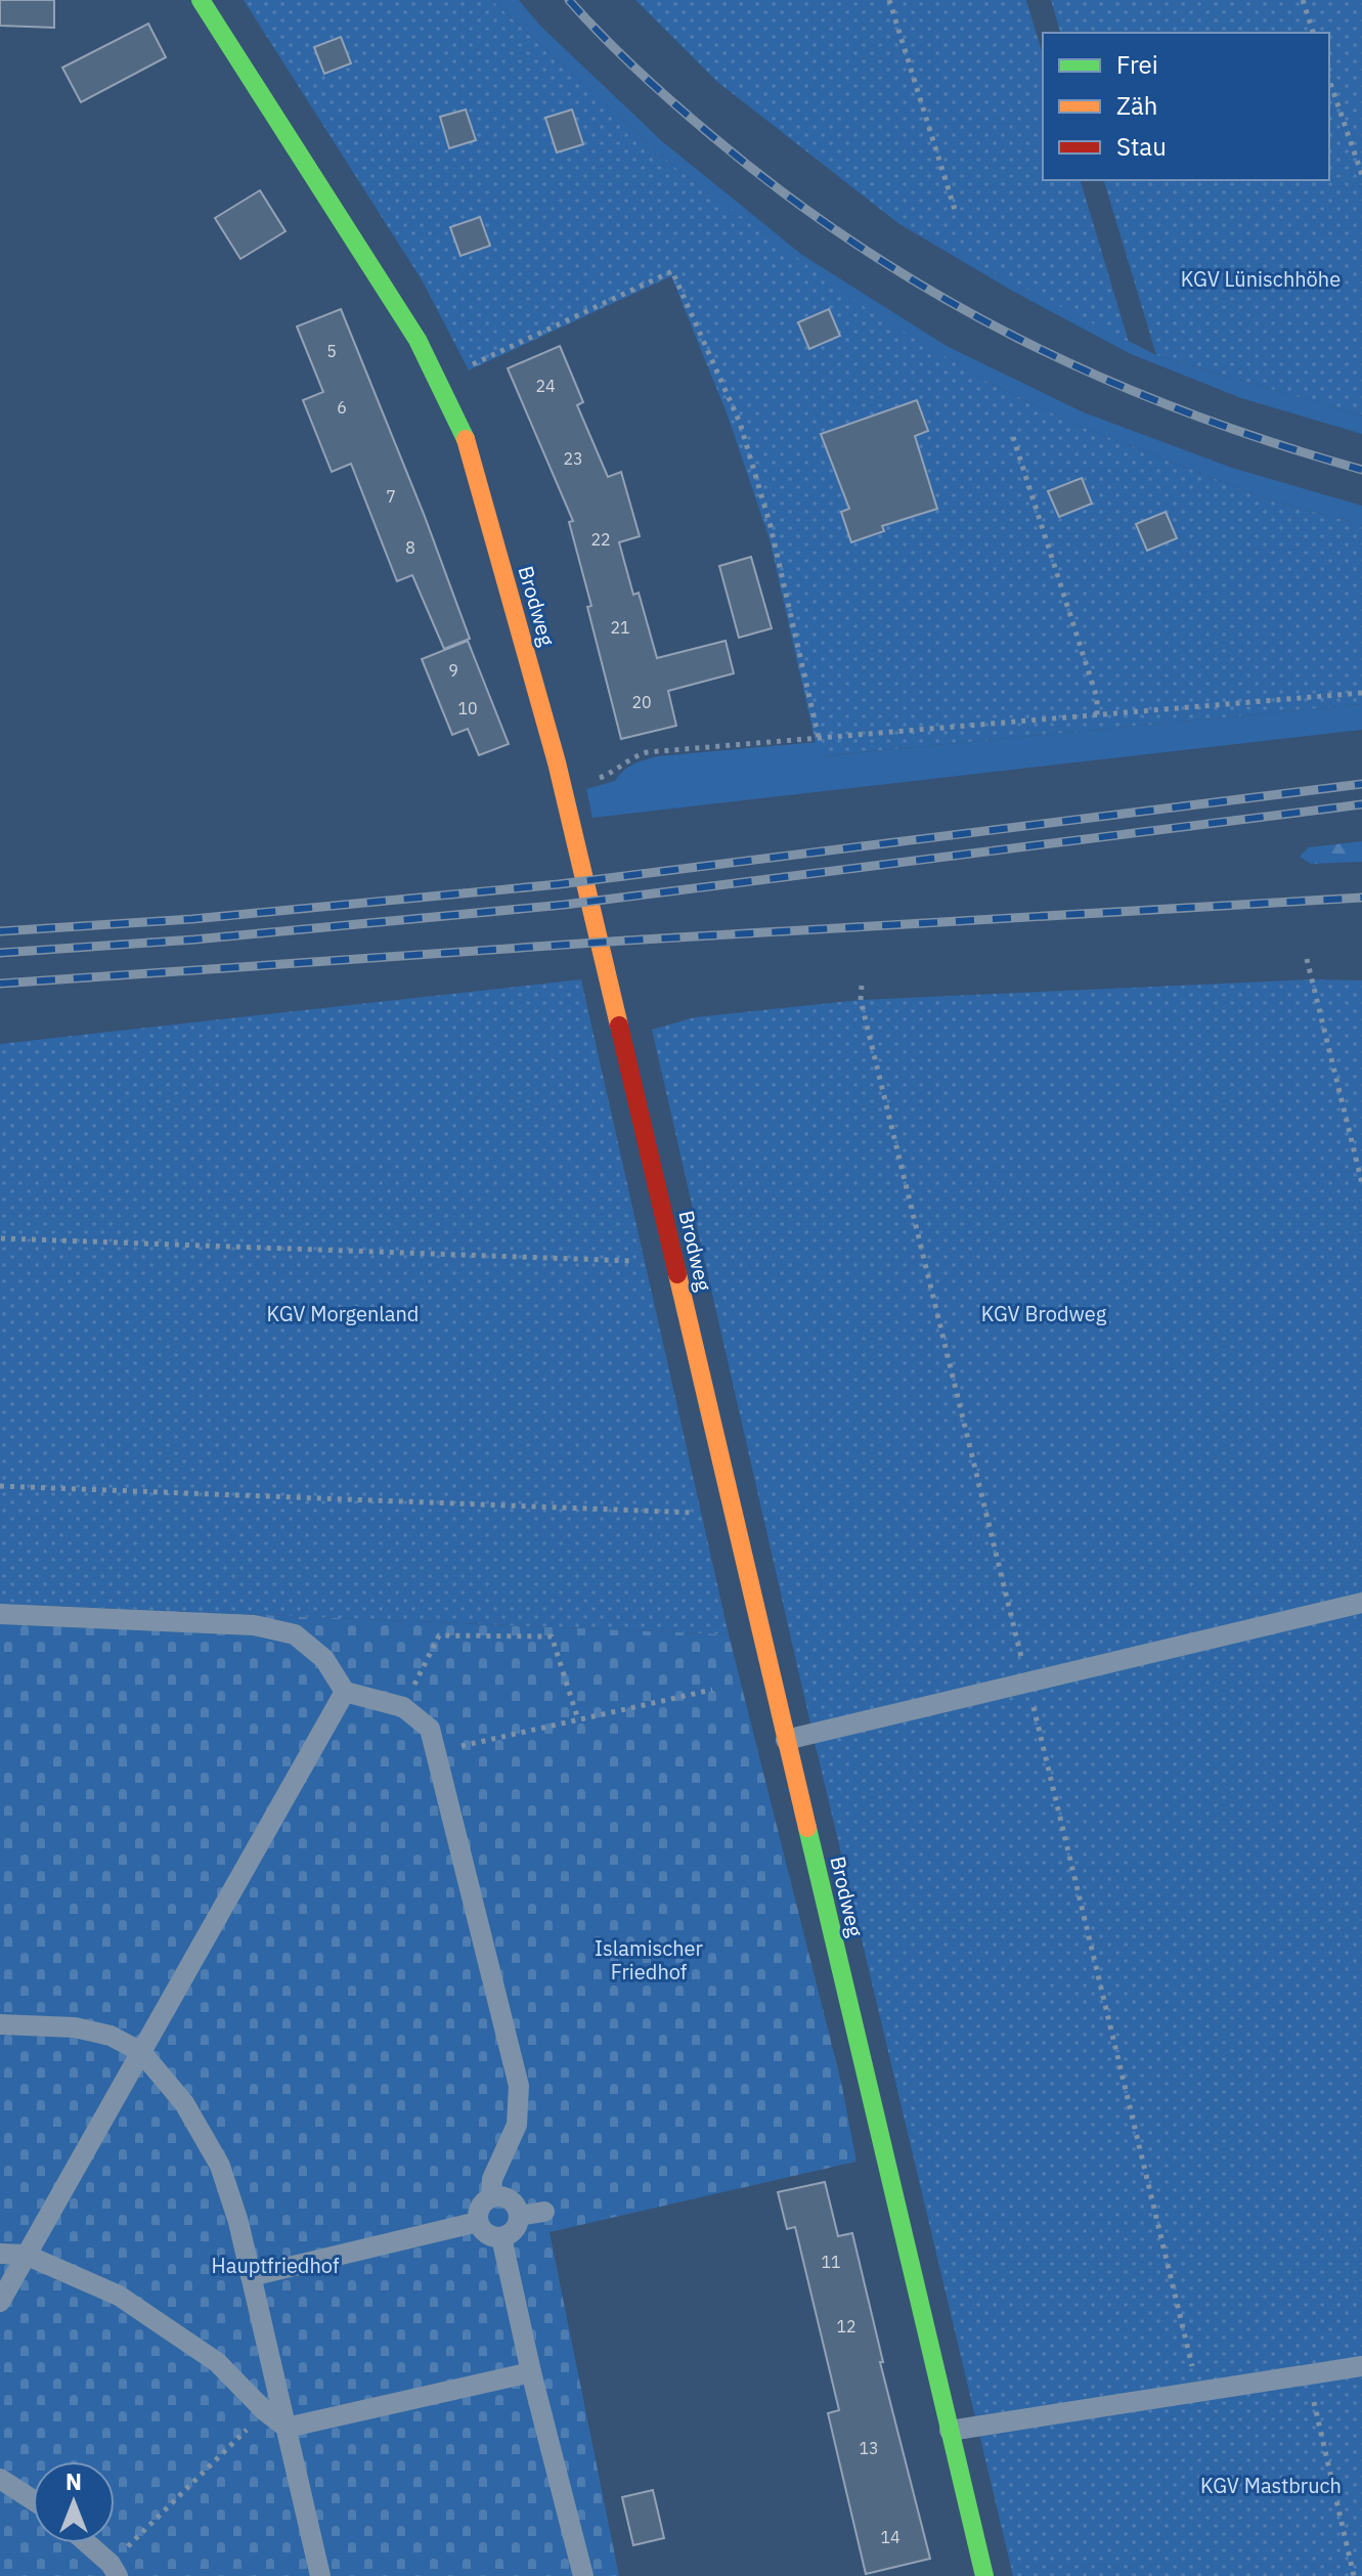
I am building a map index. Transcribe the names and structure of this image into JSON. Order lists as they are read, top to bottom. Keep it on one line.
{"streets":{"street":["Brodweg"]},"parks":["KGV Lünischhöhe","KGV Morgenland","KGV Brodweg","Islamischer Friedhof","Hauptfriedhof","KGV Mastbruch"],"house_numbers":["5","24","6","23","7","22","8","21","9","20","10","11","12","13","14"],"legend":["Frei","Zäh","Stau"],"north":"top"}
